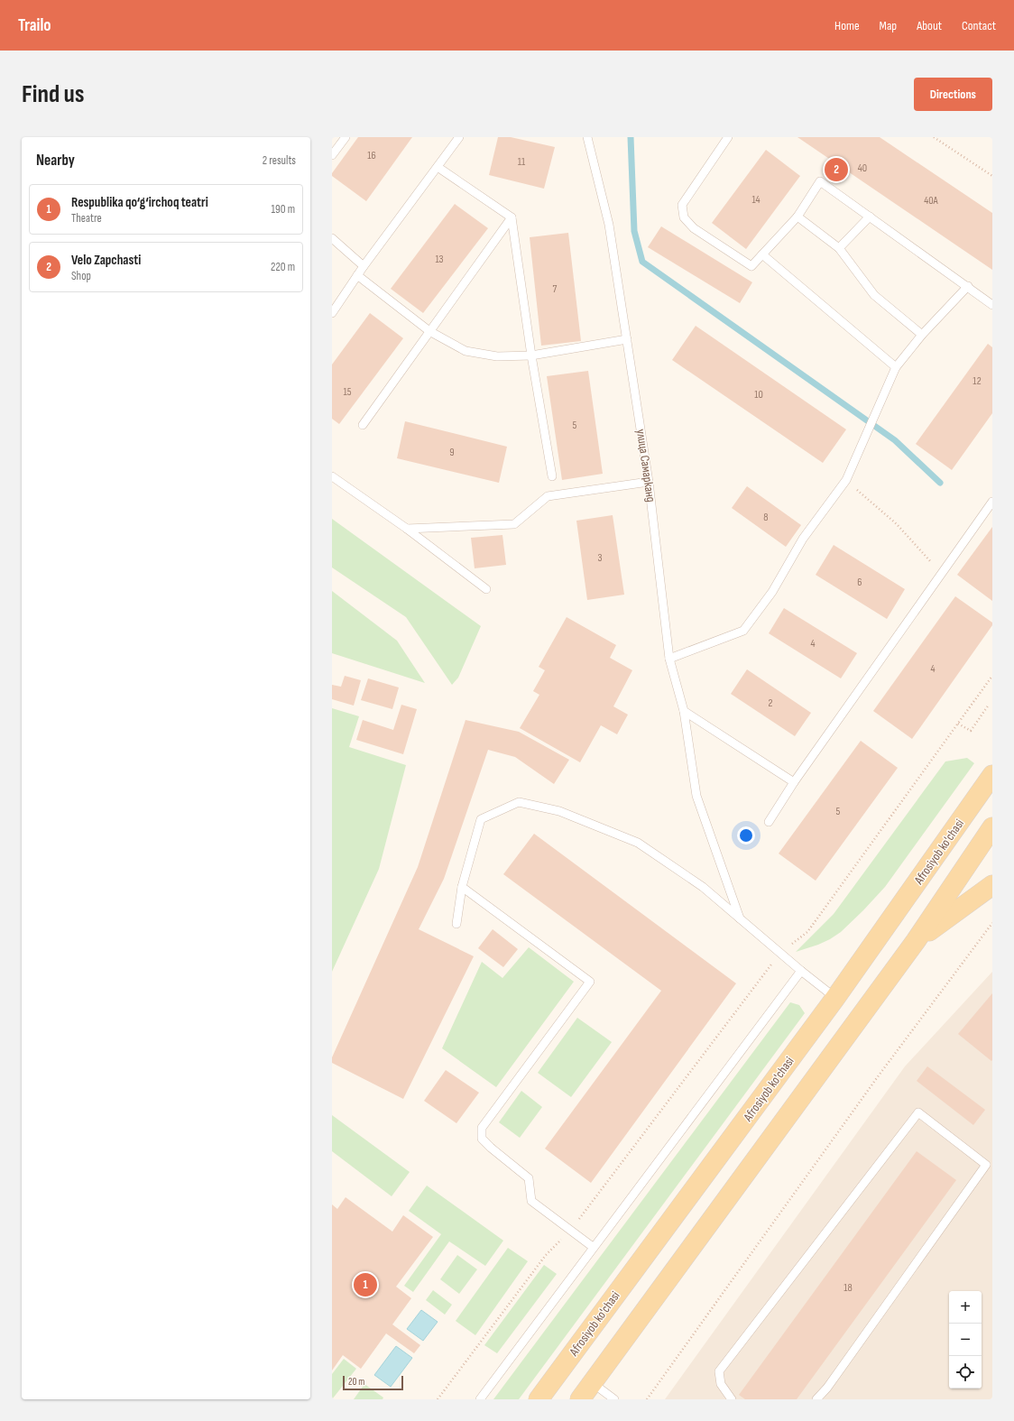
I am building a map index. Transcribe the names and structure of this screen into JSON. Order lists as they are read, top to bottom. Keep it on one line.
{"streets":{"main road":["Afrosiyob ko'chasi"],"lane":["улица Самарканд"]},"house_numbers":["16","11","40","14","40А","13","7","12","15","10","5","9","8","3","6","4","4","2","5","18"],"scale_bar":"20 m","page":{"header":"Trailo","nav":["Home","Map","About","Contact"],"buttons":"Directions","title":"Find us","heading":["Nearby","2 results"],"pins":["2","1"],"list":[{"mark":"1","name":"Respublika qo‘g‘irchoq teatri","note":"Theatre","value":"190 m"},{"mark":"2","name":"Velo Zapchasti","note":"Shop","value":"220 m"}],"map_buttons":["+","−"],"scale":"20 m"}}
